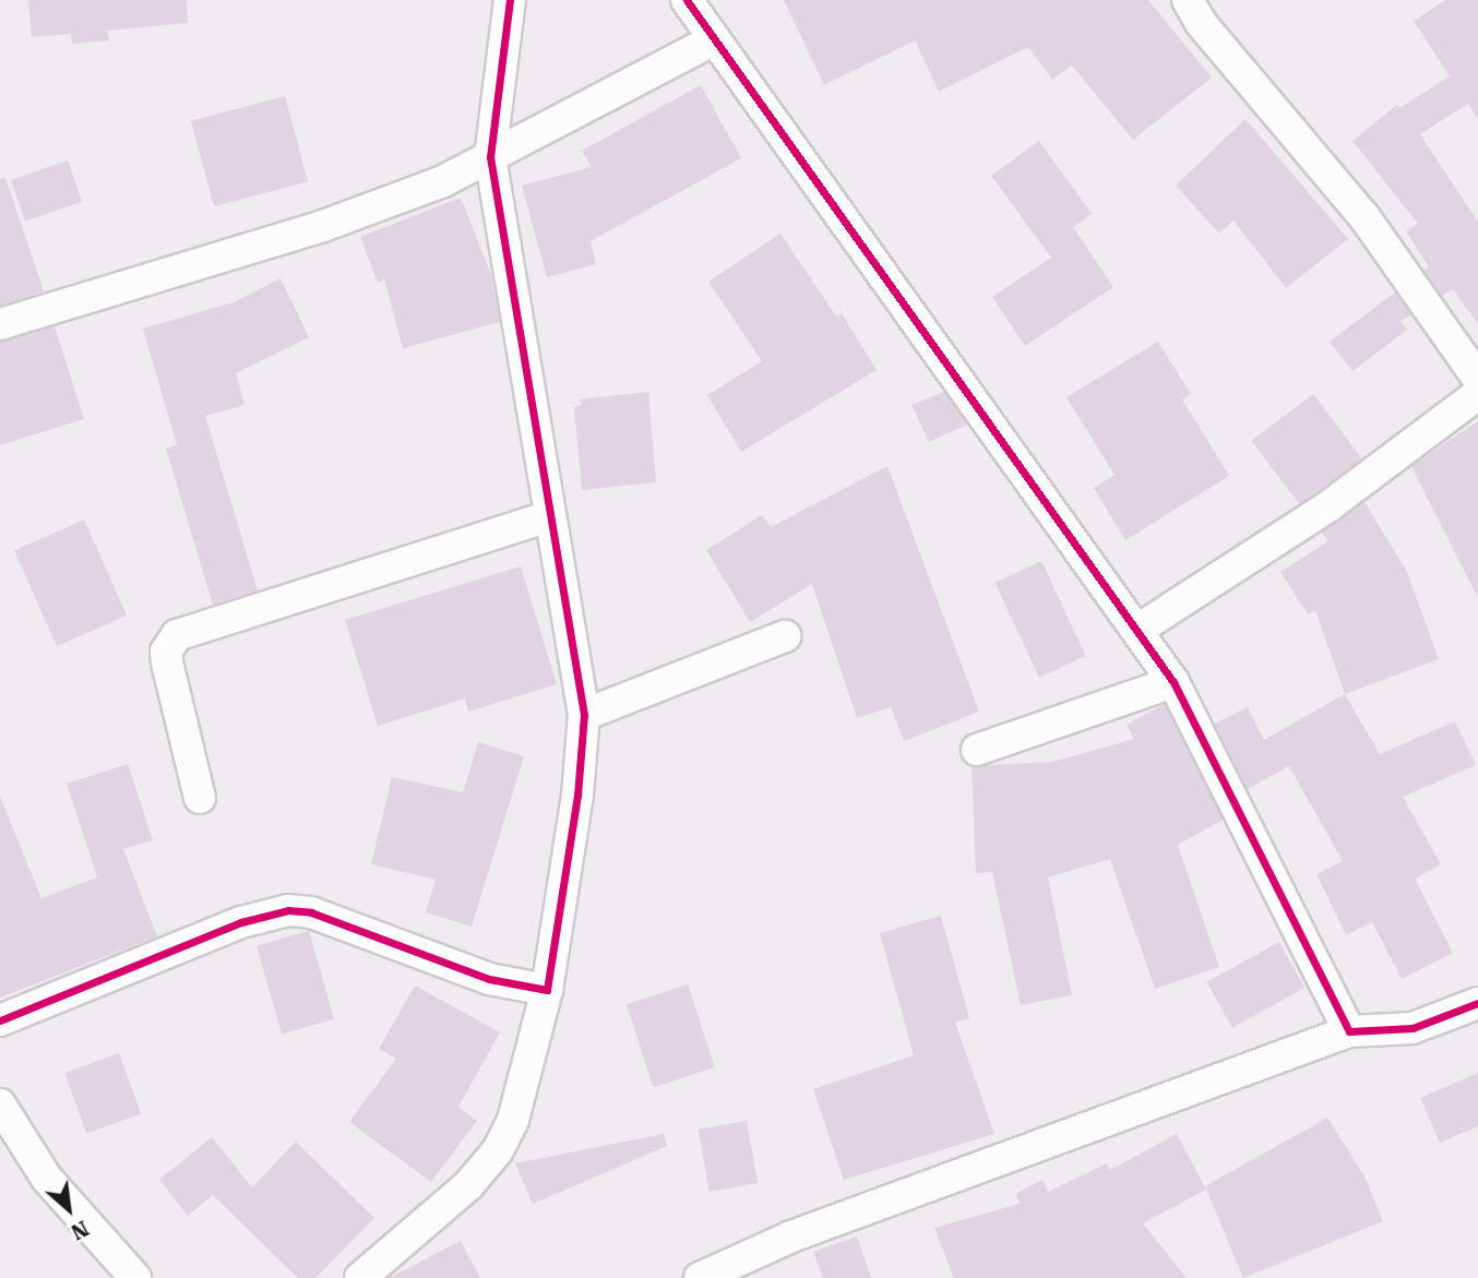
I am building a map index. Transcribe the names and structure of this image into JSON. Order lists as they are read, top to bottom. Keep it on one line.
{"north":"bottom right"}
